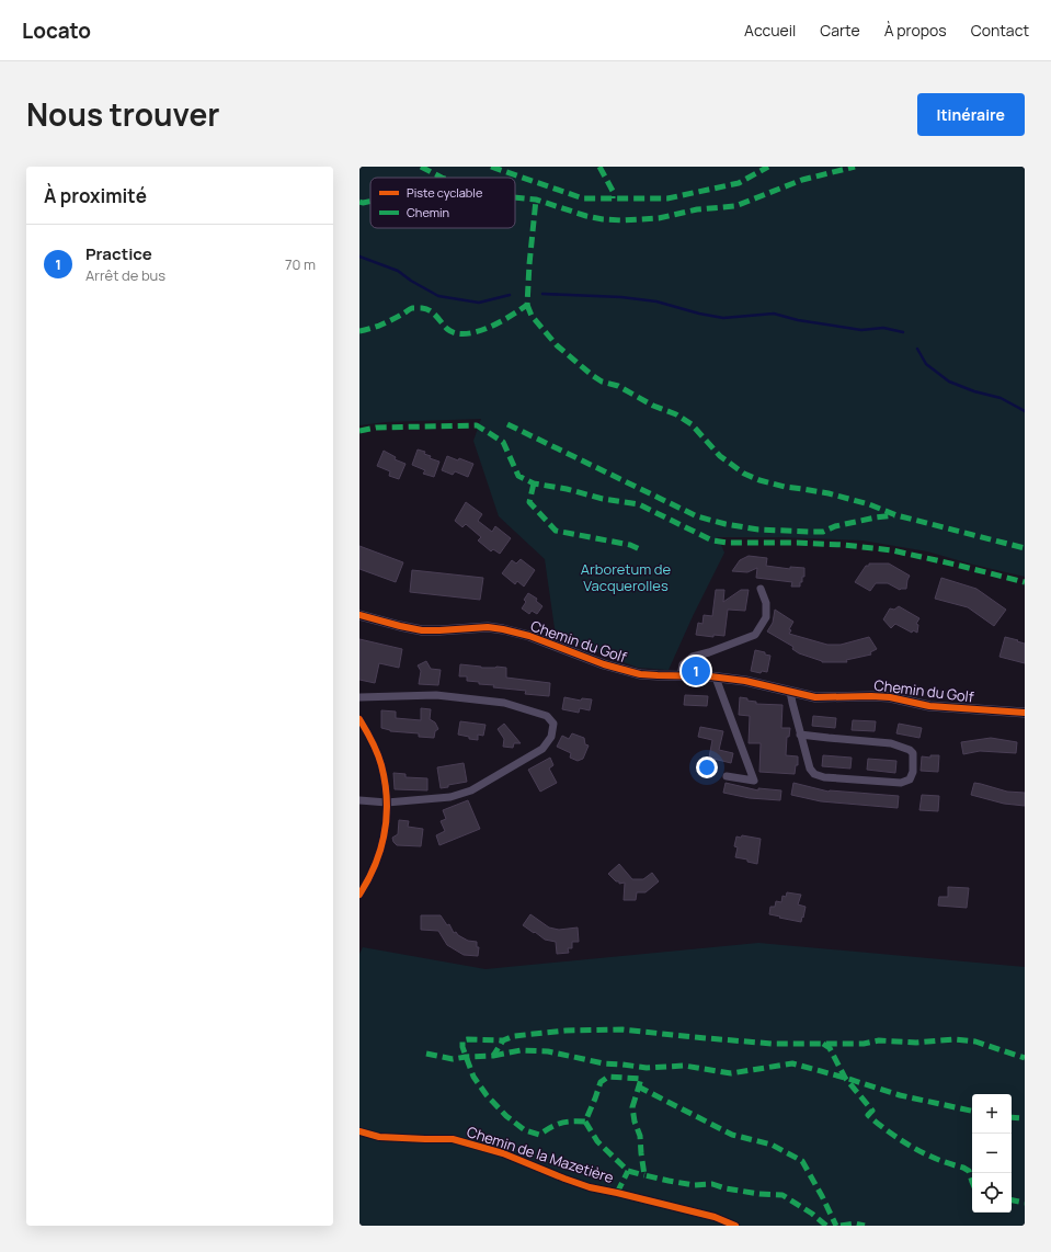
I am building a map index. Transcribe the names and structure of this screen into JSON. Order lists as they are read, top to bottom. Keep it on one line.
{"streets":{"street":["Chemin du Golf","Chemin de la Mazetière"]},"parks":["Arboretum de Vacquerolles"],"legend":["Piste cyclable","Chemin"],"page":{"header":"Locato","nav":["Accueil","Carte","À propos","Contact"],"title":"Nous trouver","buttons":"Itinéraire","heading":"À proximité","list":[{"mark":"1","name":"Practice","note":"Arrêt de bus","value":"70 m"}],"pins":"1","map_buttons":["+","−"]}}
